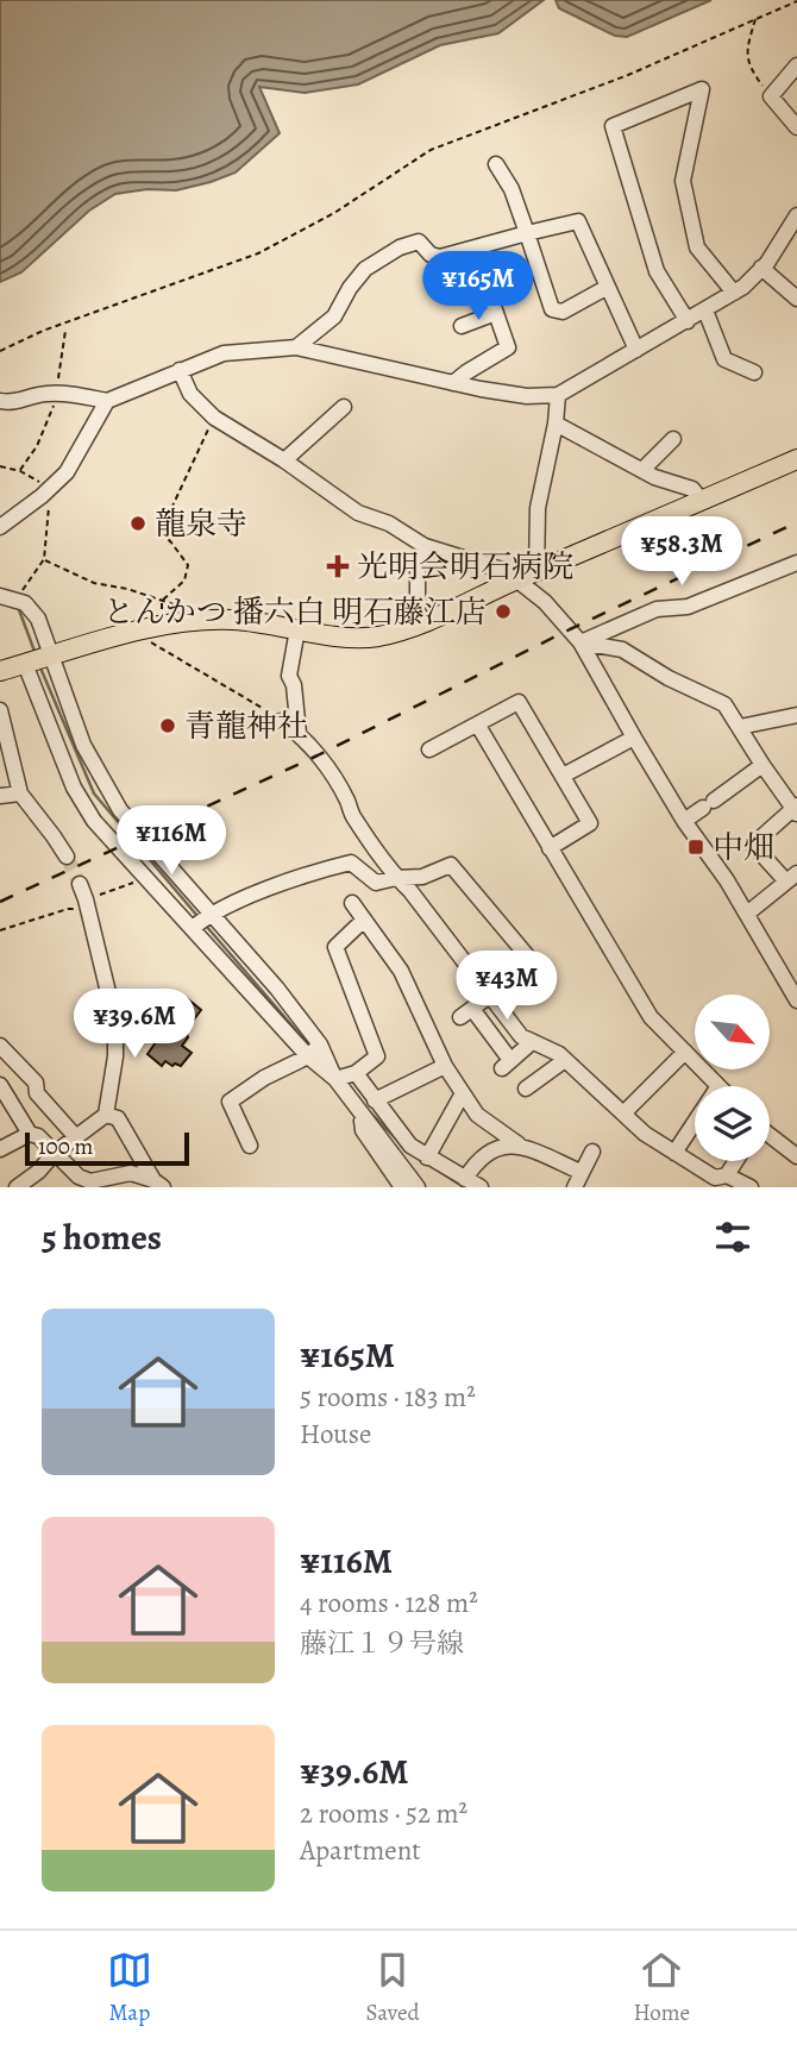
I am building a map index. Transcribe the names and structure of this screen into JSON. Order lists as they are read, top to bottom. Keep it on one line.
{"places":{"other":["龍泉寺","とんかつ 播六白 明石藤江店","青龍神社"],"health":["光明会明石病院"],"transit":["中畑"]},"scale_bar":"100 m","north":"bottom right","page":{"price":["¥165M","¥58.3M","¥116M","¥43M","¥39.6M"],"scale":"100 m","heading":"5 homes","list":[{"name":"¥165M","note":"5 rooms · 183 m² · House"},{"name":"¥116M","note":"4 rooms · 128 m² · 藤江１９号線"},{"name":"¥39.6M","note":"2 rooms · 52 m² · Apartment"}],"tabs":["Map","Saved","Home"]}}
